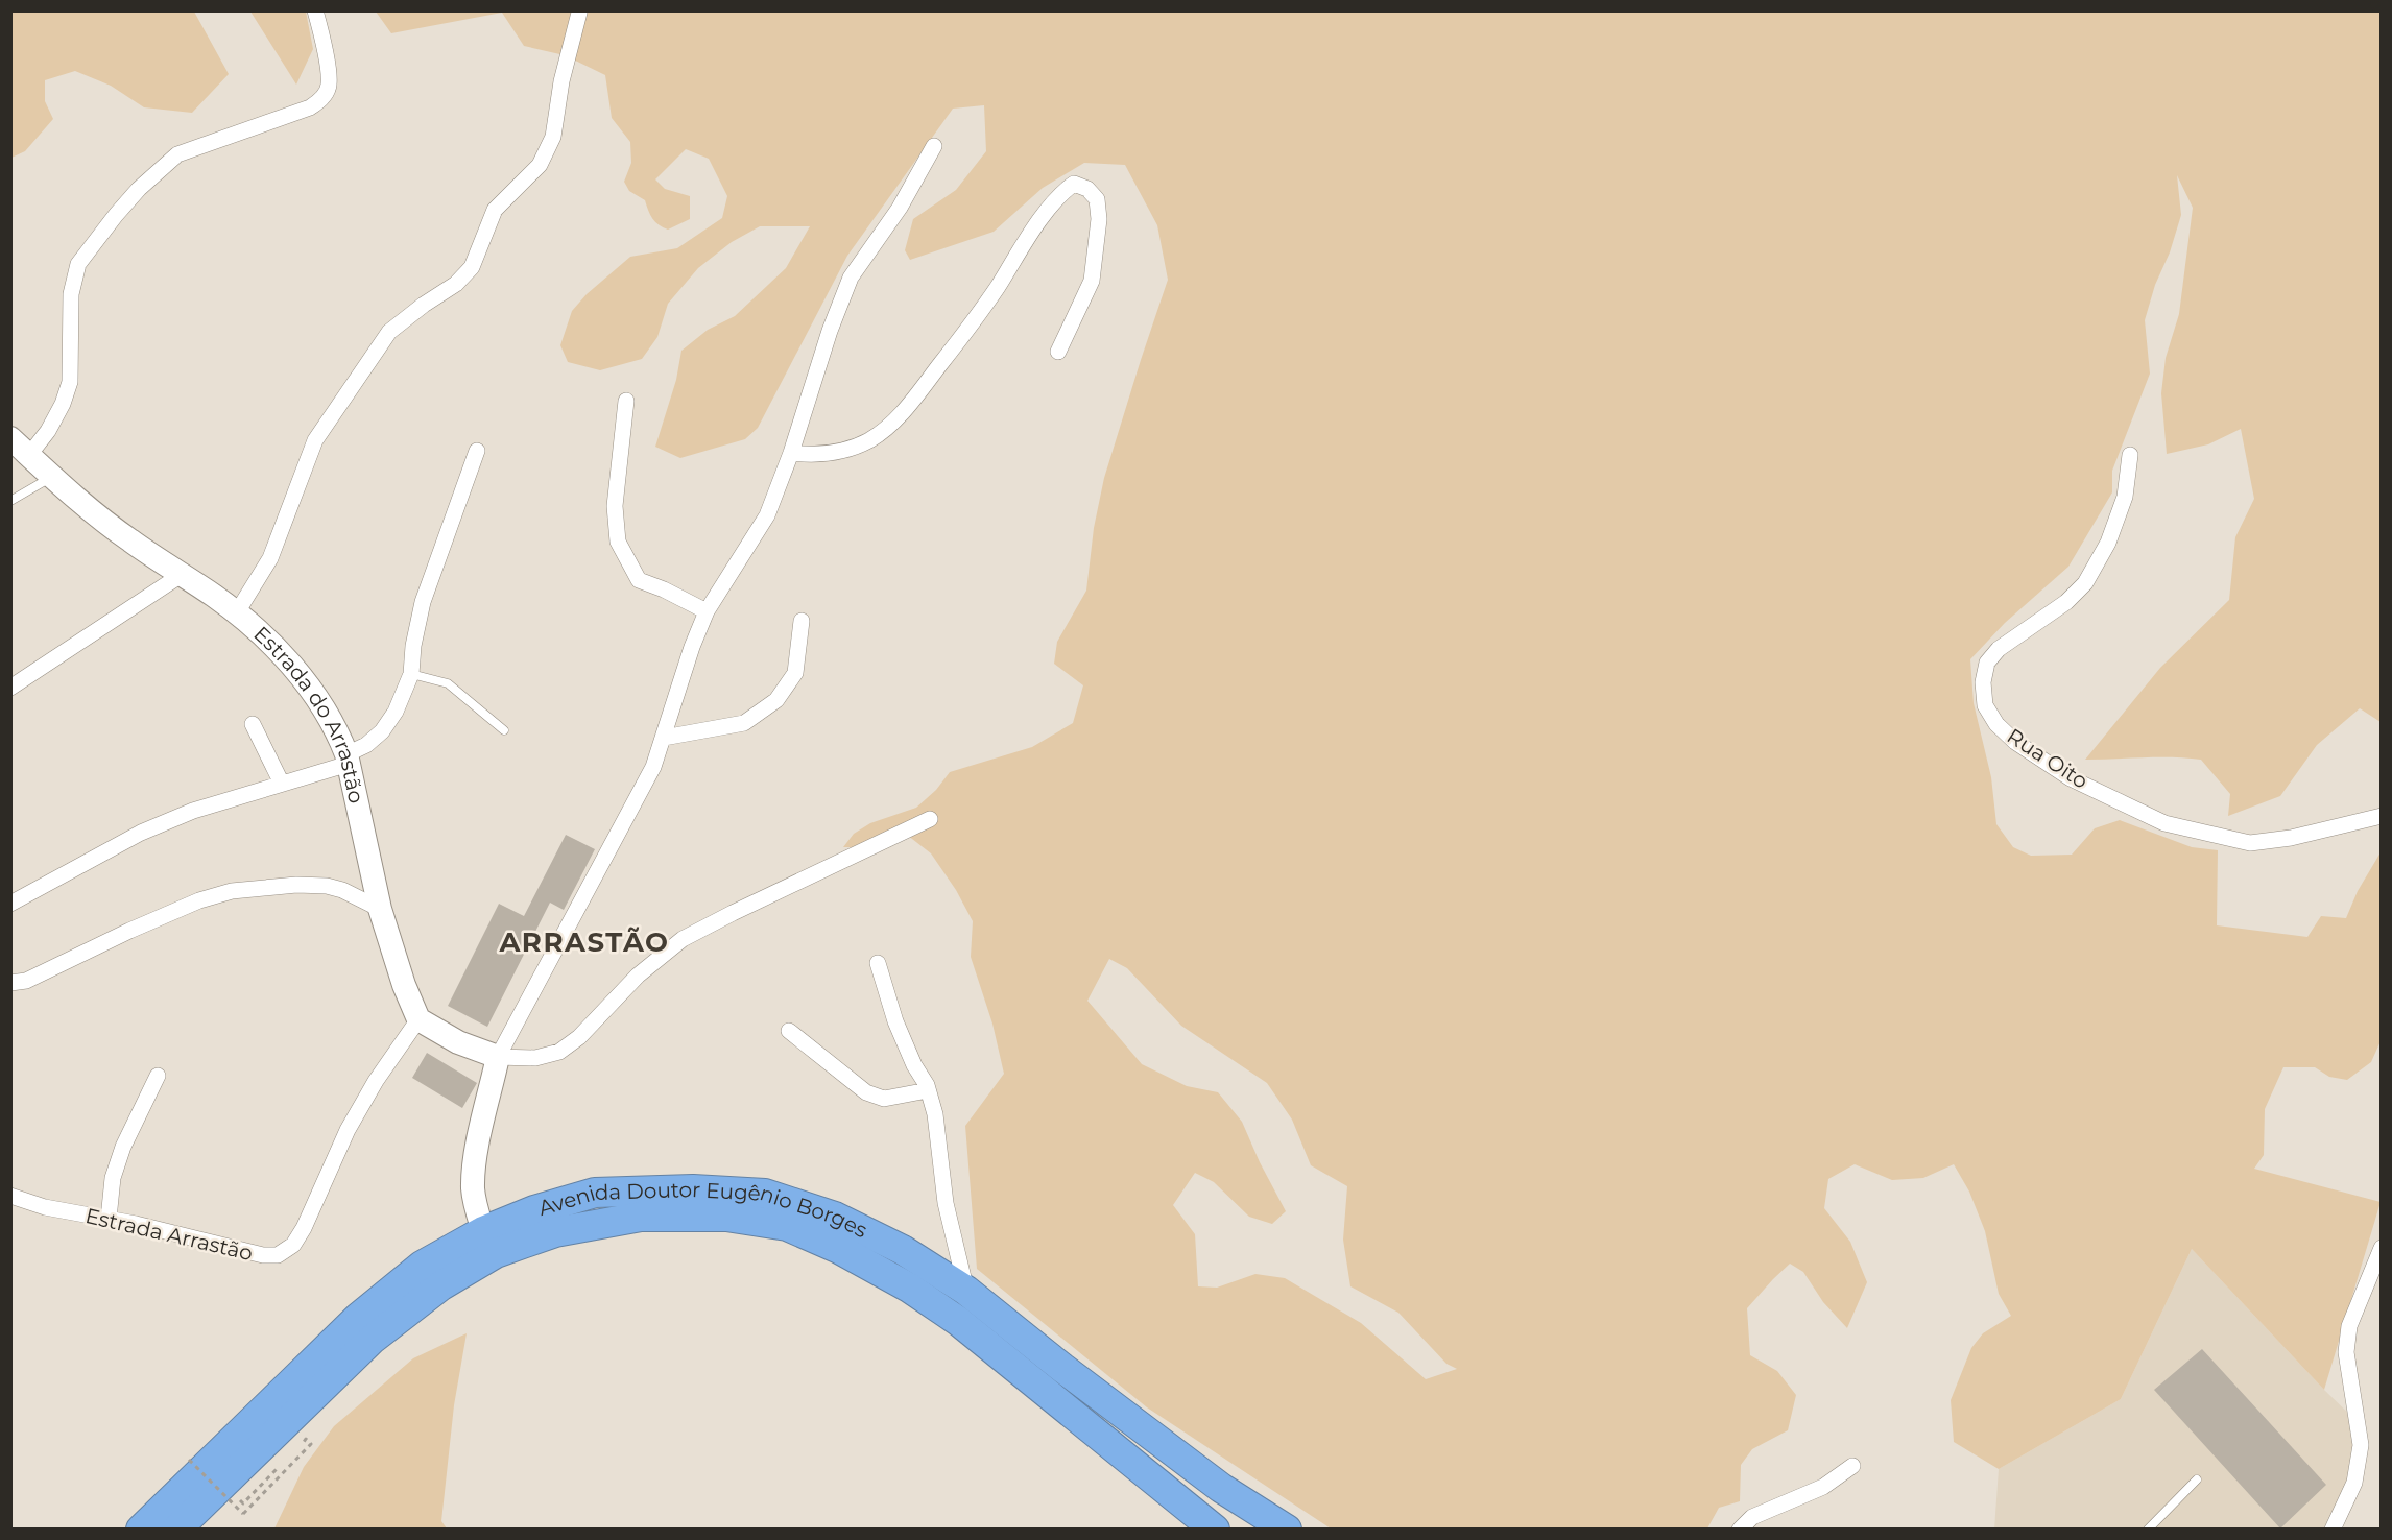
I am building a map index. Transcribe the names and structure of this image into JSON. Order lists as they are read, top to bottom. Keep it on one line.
{"streets":{"highway":["Avenida Doutor Eugênio Borges"],"street":["Estrada do Arrastão","Rua Oito","Estrada Arrastão"]},"crossings":[["Estrada do Arrastão","Estrada Arrastão"]],"districts":["ARRASTÃO"]}
